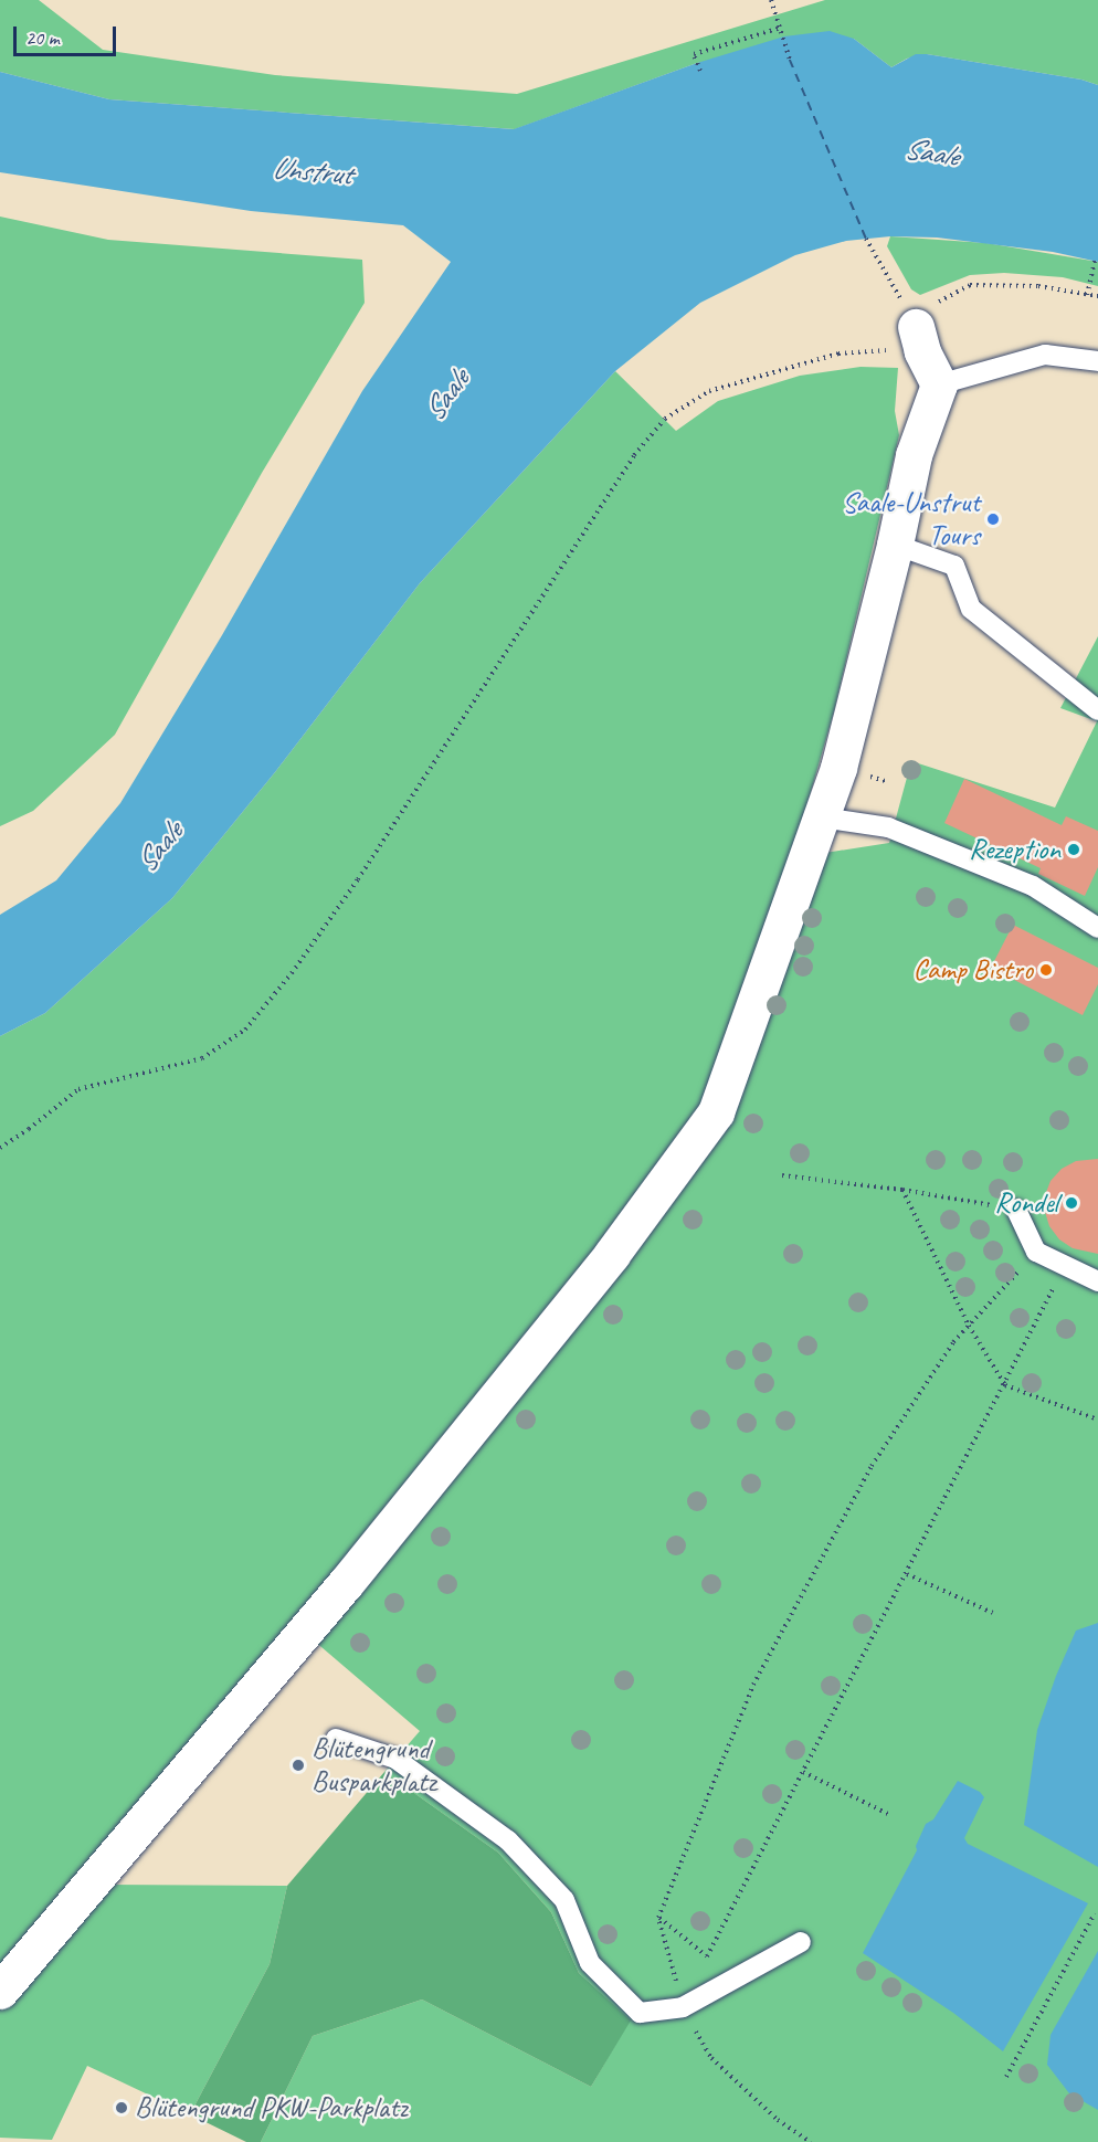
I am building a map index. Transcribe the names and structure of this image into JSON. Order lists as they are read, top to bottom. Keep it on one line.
{"water":["Saale","Unstrut"],"places":["Saale-Unstrut Tours","Rezeption","Camp Bistro","Rondel","Blütengrund Busparkplatz","Blütengrund PKW-Parkplatz"],"scale_bar":"20 m"}
